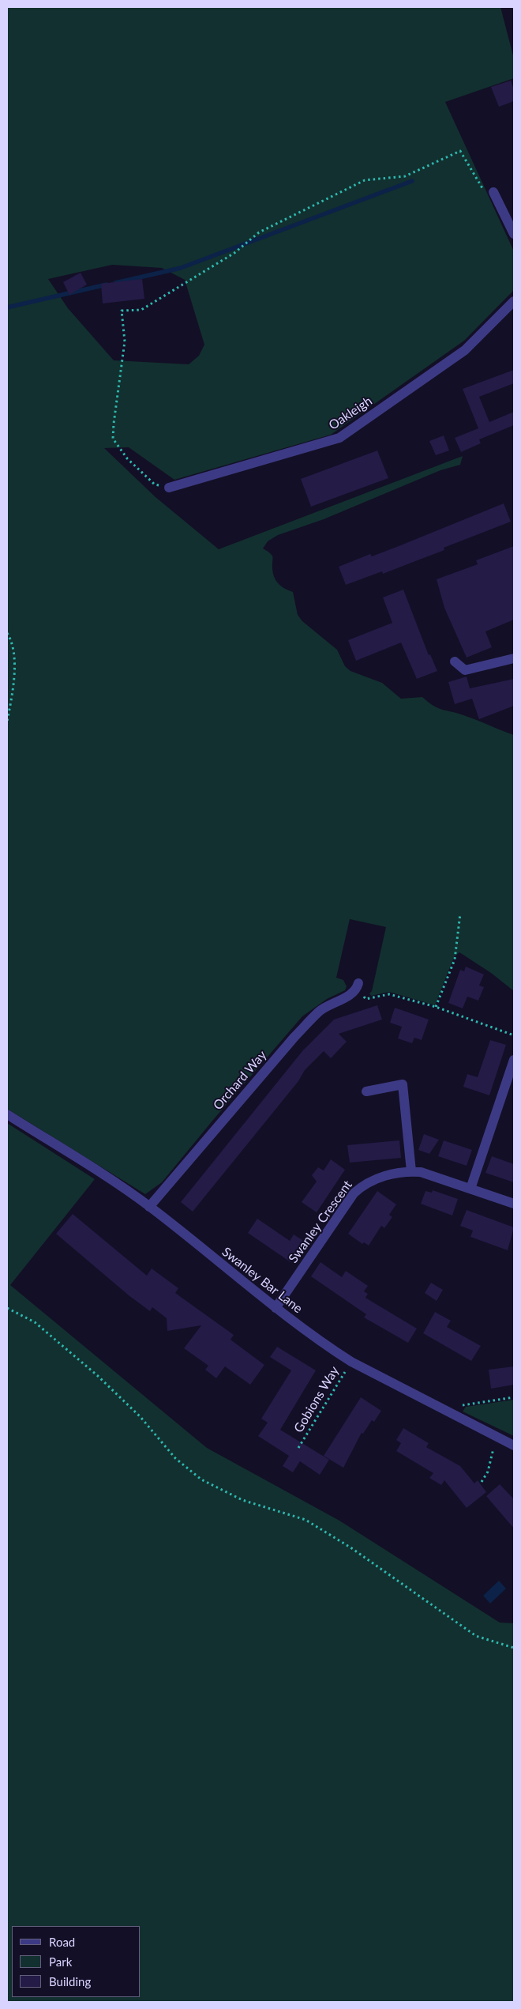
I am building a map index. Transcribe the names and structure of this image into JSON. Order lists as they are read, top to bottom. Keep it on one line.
{"streets":{"street":["Oakleigh","Orchard Way","Swanley Crescent","Swanley Bar Lane"],"path":["Gobions Way"]},"crossings":[["Orchard Way","Swanley Bar Lane"],["Swanley Crescent","Swanley Bar Lane"],["Swanley Bar Lane","Gobions Way"]],"legend":["Road","Park","Building"]}
